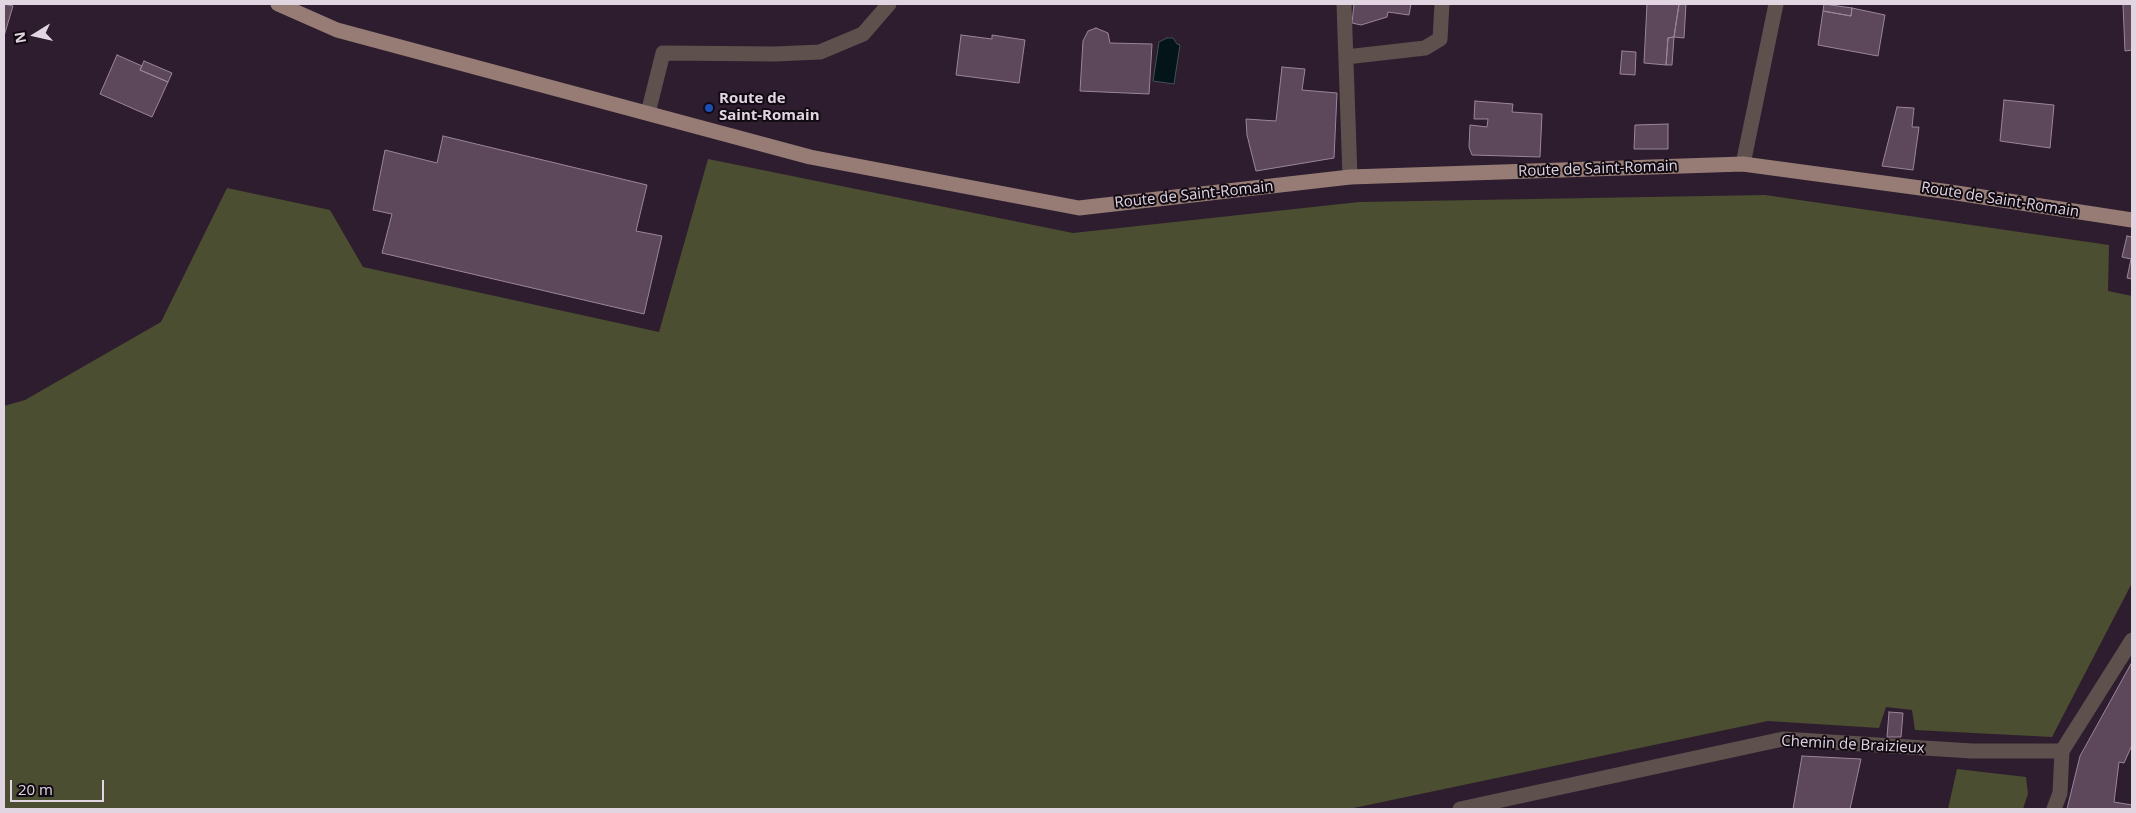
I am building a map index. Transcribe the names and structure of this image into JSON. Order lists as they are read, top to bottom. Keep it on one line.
{"streets":{"main road":["Route de Saint-Romain"],"street":["Chemin de Braizieux"]},"places":["Route de Saint-Romain"],"scale_bar":"20 m","north":"left"}
